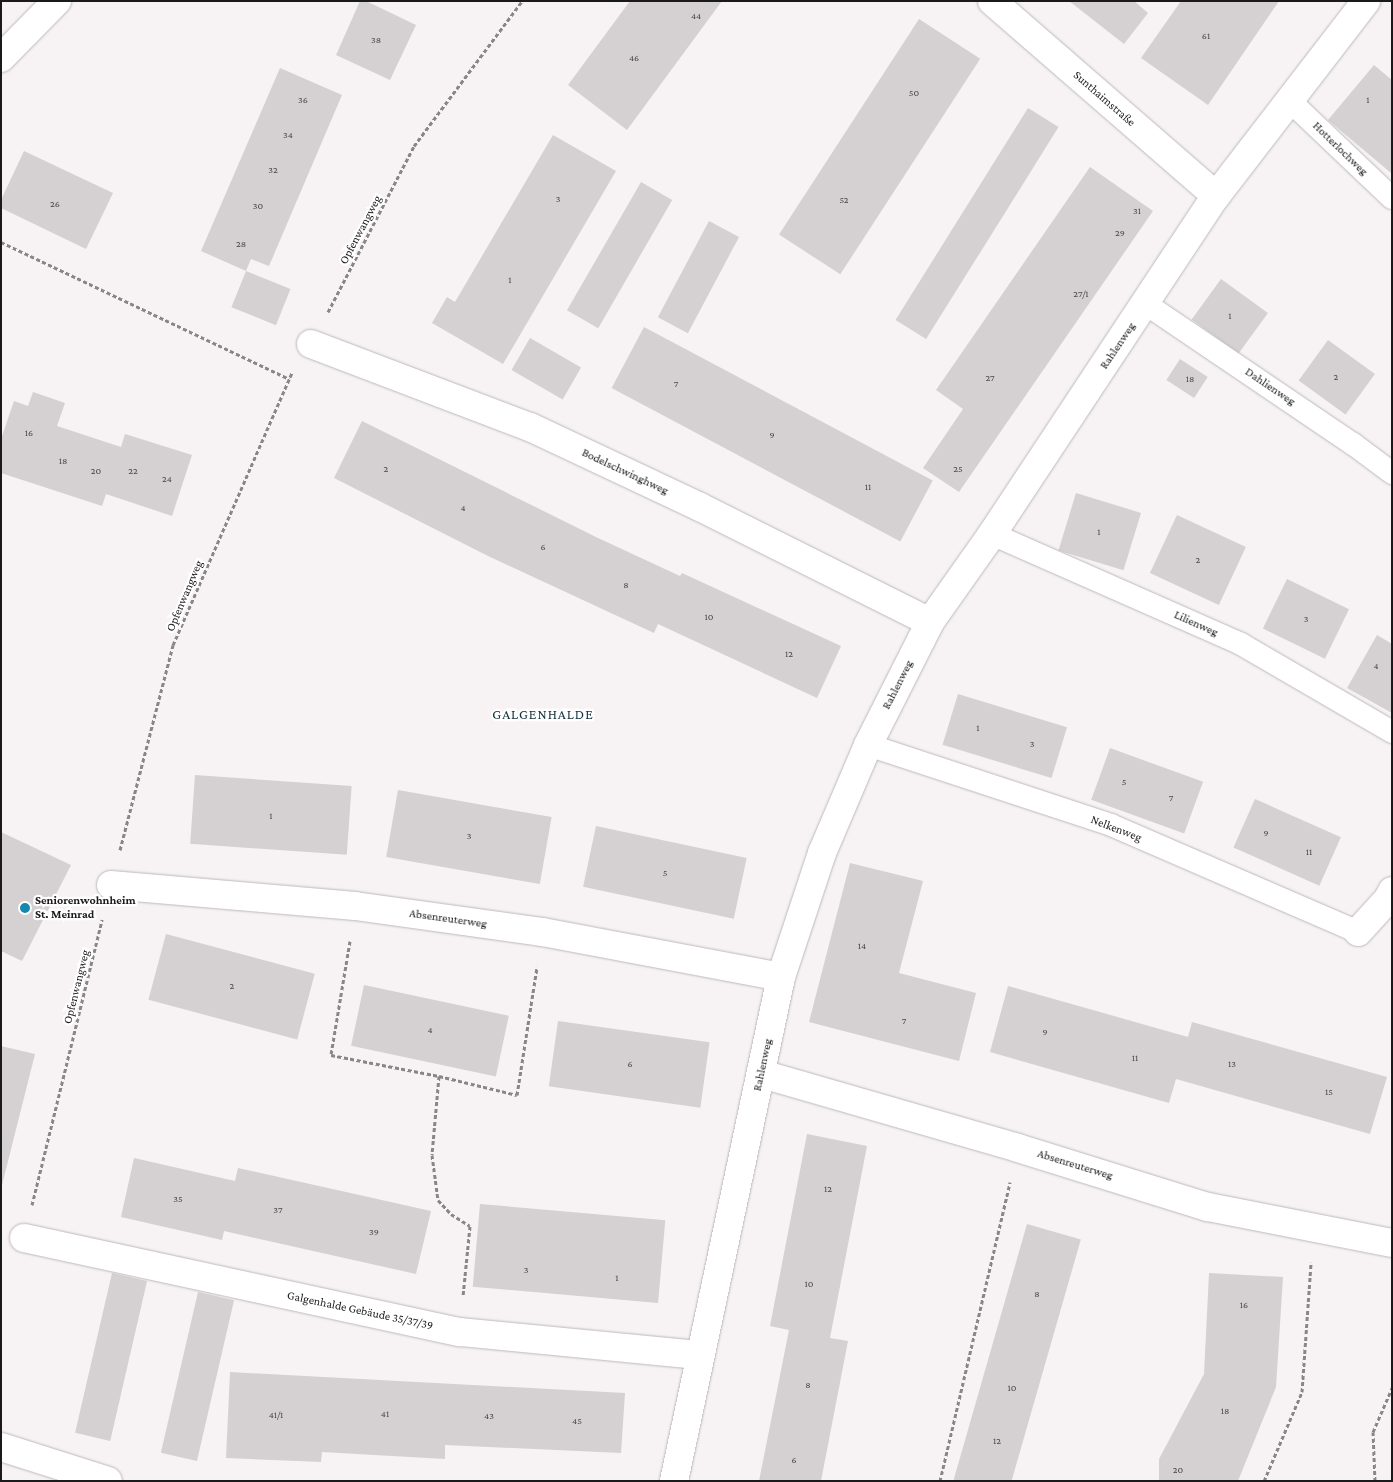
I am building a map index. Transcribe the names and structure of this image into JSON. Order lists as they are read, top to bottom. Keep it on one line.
{"streets":{"street":["Sunthaimstraße","Rahlenweg","Bodelschwinghweg","Absenreuterweg","Galgenhalde Gebäude 35/37/39"],"lane":["Hotterlochweg","Dahlienweg","Lilienweg","Nelkenweg"],"path":["Opfenwangweg"]},"crossings":[["Sunthaimstraße","Rahlenweg"],["Hotterlochweg","Rahlenweg"],["Opfenwangweg","Bodelschwinghweg"],["Opfenwangweg","Absenreuterweg"],["Opfenwangweg","Galgenhalde Gebäude 35/37/39"],["Rahlenweg","Dahlienweg"],["Rahlenweg","Bodelschwinghweg"],["Rahlenweg","Lilienweg"],["Rahlenweg","Nelkenweg"],["Rahlenweg","Absenreuterweg"],["Rahlenweg","Galgenhalde Gebäude 35/37/39"]],"districts":["GALGENHALDE"],"places":["Seniorenwohnheim St. Meinrad"],"house_numbers":["44","61","38","46","50","36","1","34","32","3","52","26","30","31","29","28","1","27/1","1","2","27","18","7","16","9","18","2","25","20","22","24","11","4","1","6","2","8","10","3","12","4","1","3","5","7","1","9","3","11","5","14","2","7","4","9","11","6","13","15","12","35","37","39","3","1","10","8","16","8","10","18","41","41/1","43","45","12","6","20"]}
